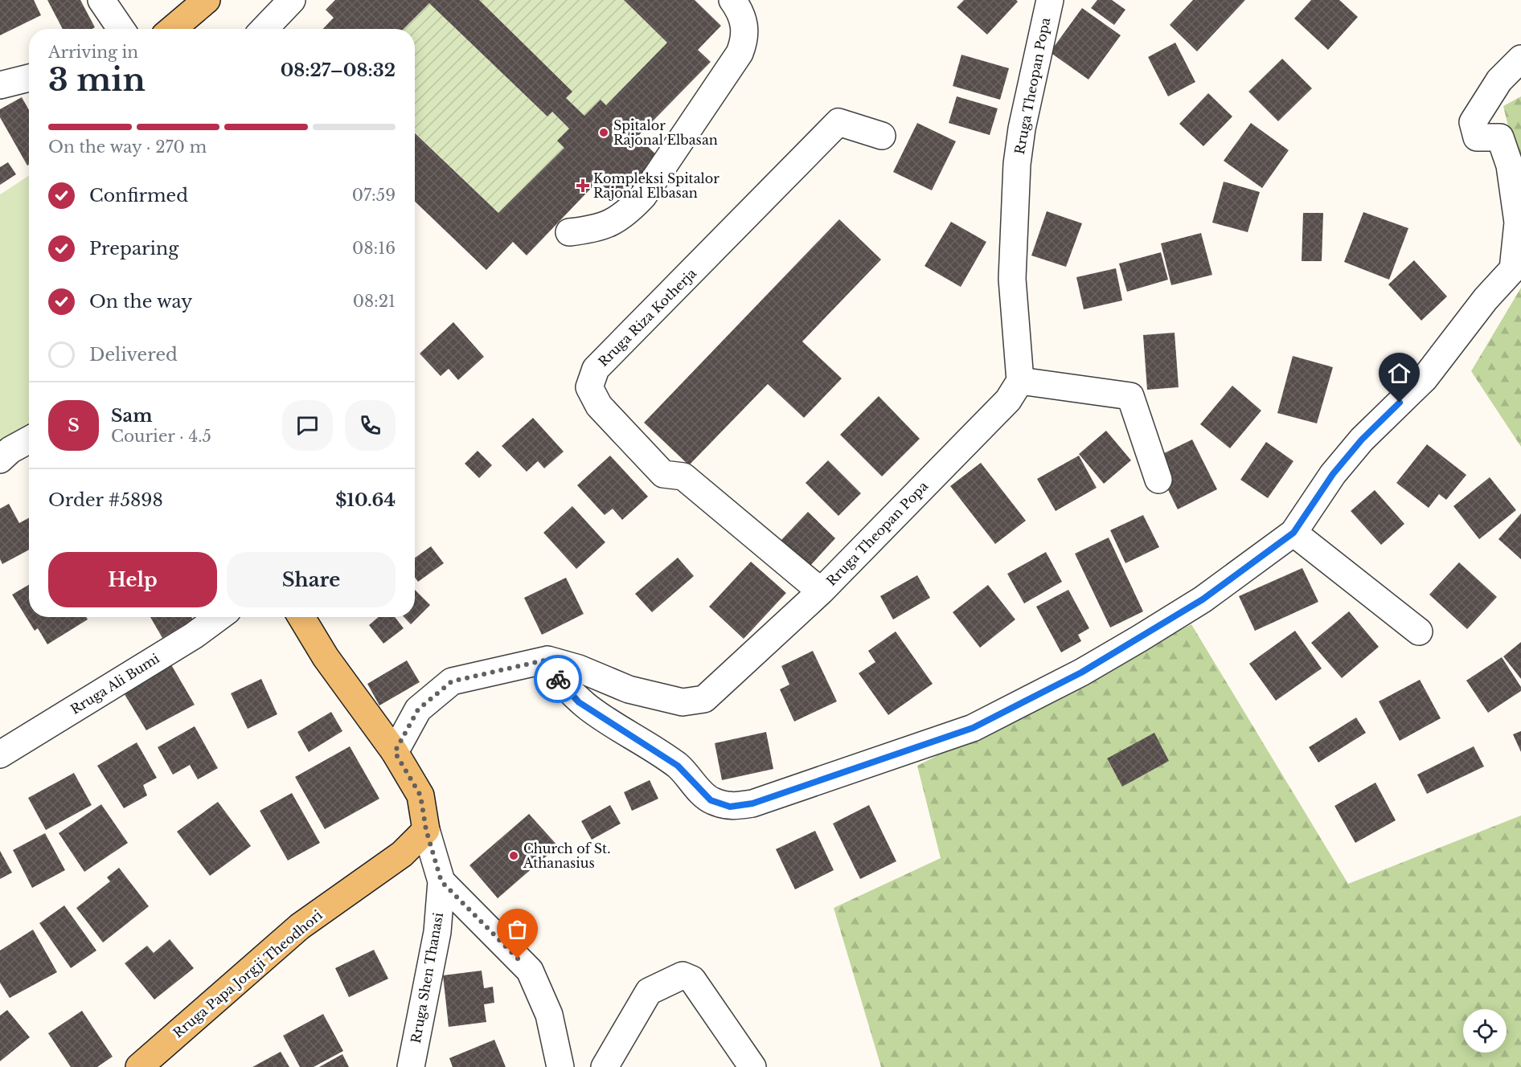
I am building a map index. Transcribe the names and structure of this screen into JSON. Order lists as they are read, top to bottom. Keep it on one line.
{"streets":{"main road":["Rruga Papa Jorgji Theodhori","Rruga Shen Thanasi"],"street":["Rruga Theopan Popa","Rruga Riza Kotherja","Rruga Ali Bumi"]},"crossings":[["Rruga Theopan Popa","Rruga Riza Kotherja"],["Rruga Theopan Popa","Rruga Shen Thanasi"],["Rruga Papa Jorgji Theodhori","Rruga Shen Thanasi"]],"places":{"other":["Spitalor Rajonal Elbasan","Church of St. Athanasius"],"health":["Kompleksi Spitalor Rajonal Elbasan"]},"page":{"heading":["3 min","Arriving in","08:27–08:32"],"panel":["Sam","Courier · 4.5","Order #5898","$10.64"],"bar":"On the way · 270 m","list":[["Confirmed","07:59"],["Preparing","08:16"],["On the way","08:21"],"Delivered"],"round":"S","buttons":["Help","Share"]}}
